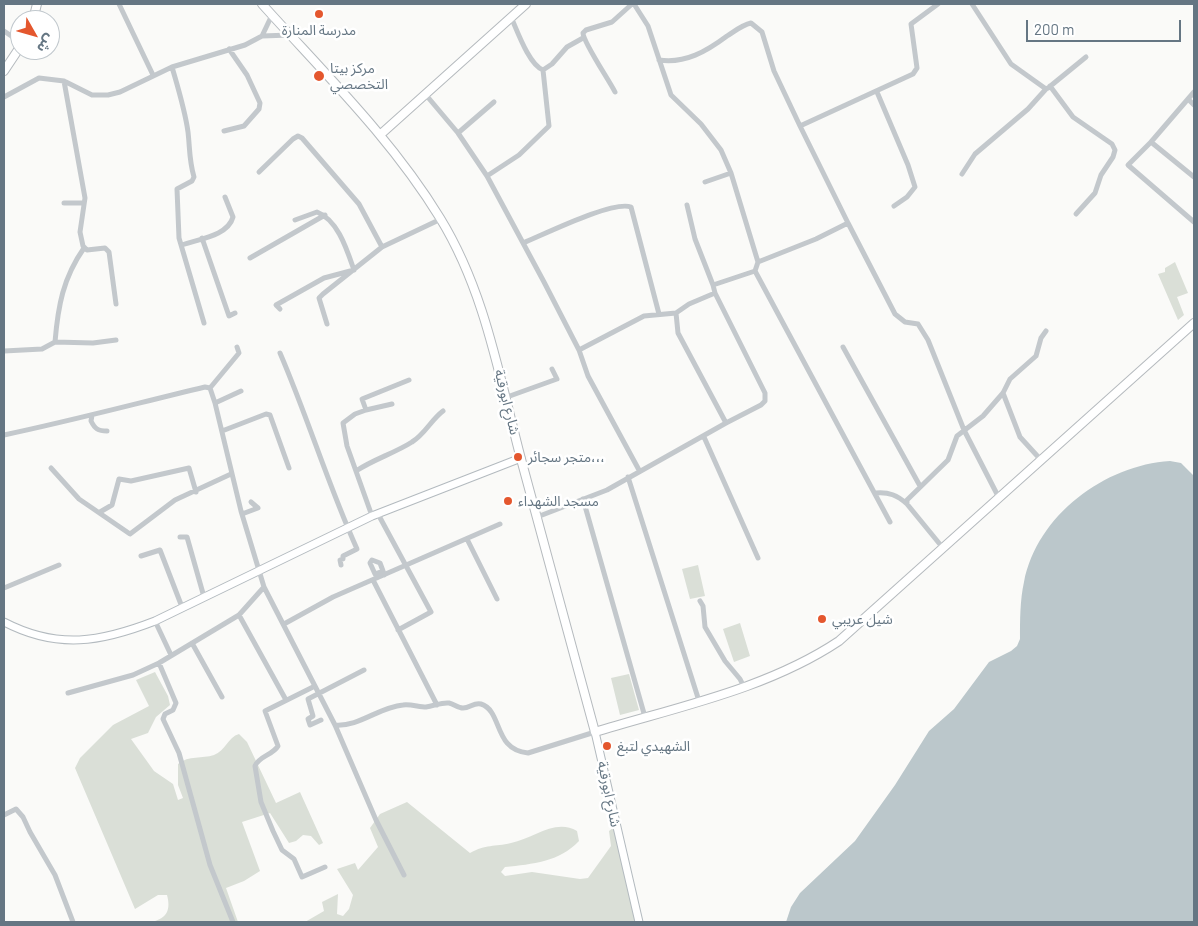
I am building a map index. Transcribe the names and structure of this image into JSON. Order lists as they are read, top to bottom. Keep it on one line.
{"streets":{"main road":["شارع ابورقية"]},"places":["مدرسة المنارة","مركز بيتا التخصصي","متجر سجائر،،،","مسجد الشهداء","شيل عريبي","الشهيدي لتبغ"],"scale_bar":"200 m","north":"bottom right"}
